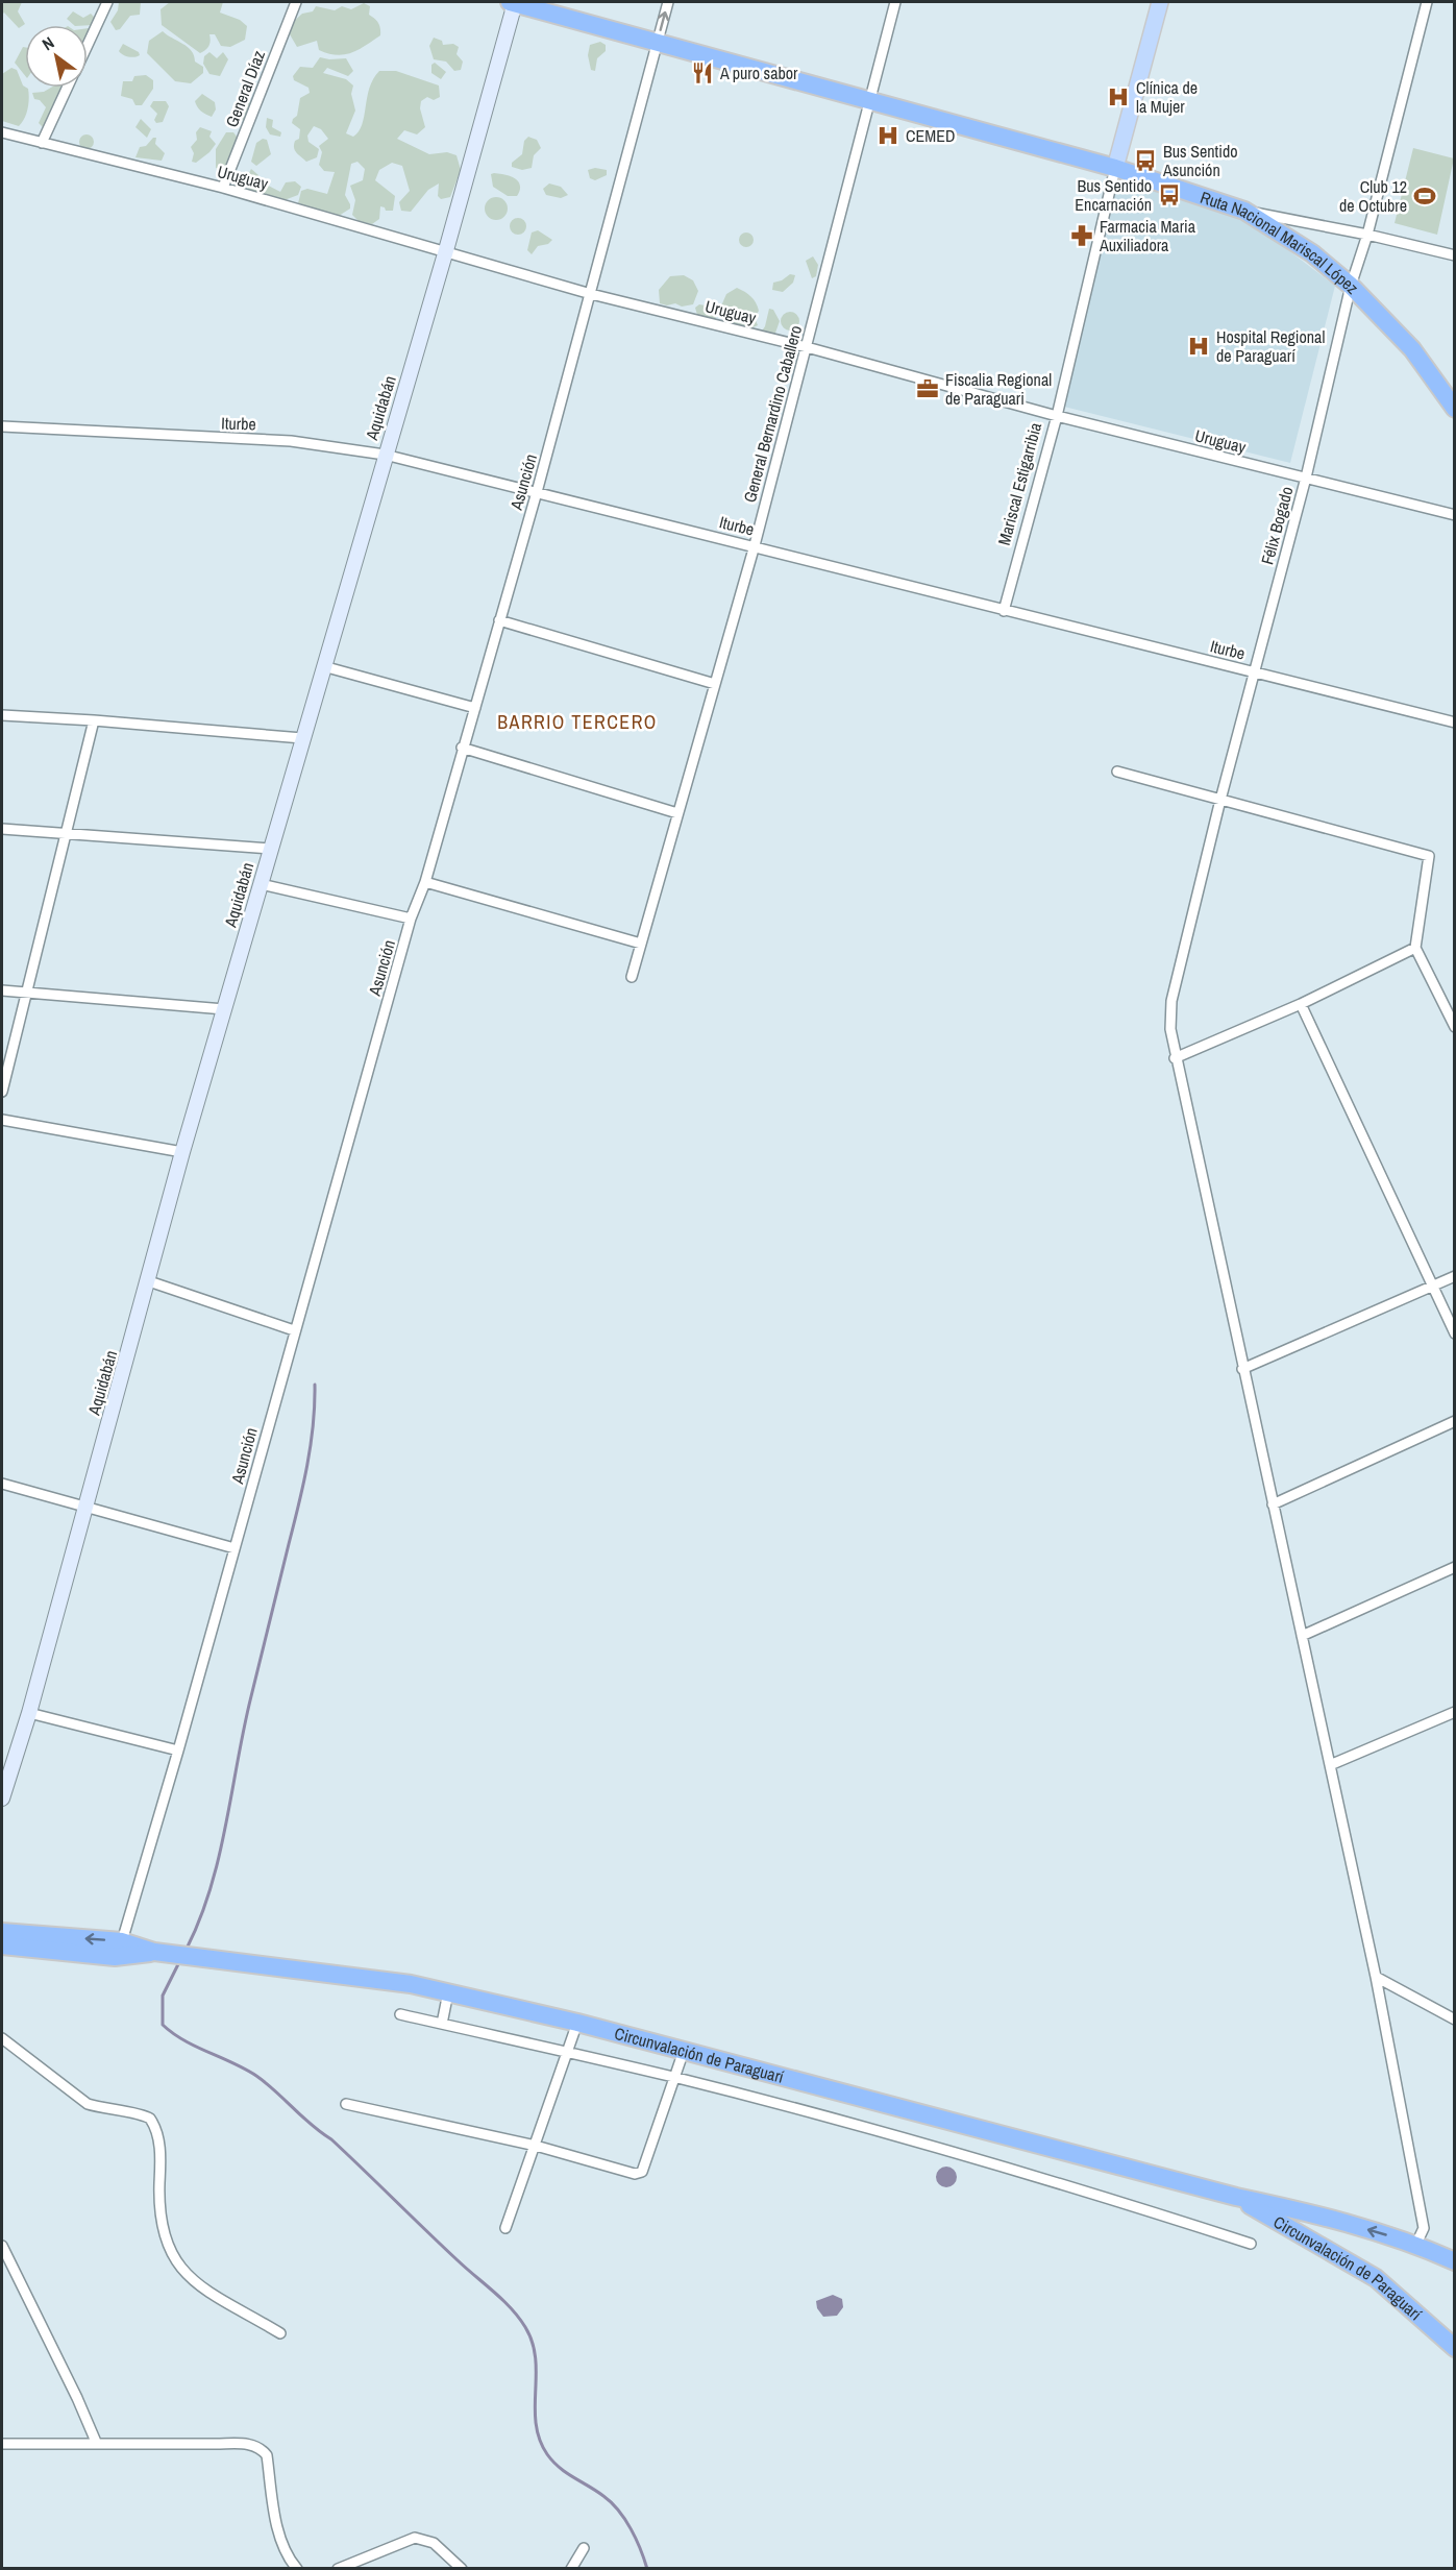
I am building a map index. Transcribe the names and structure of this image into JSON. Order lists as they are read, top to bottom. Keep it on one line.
{"streets":{"highway":["Ruta Nacional Mariscal López","Circunvalación de Paraguarí"],"main road":["Mariscal Estigarribia"],"street":["General Díaz","Uruguay","Aquidabán","General Bernardino Caballero","Iturbe","Asunción","Félix Bogado"]},"crossings":[["General Díaz","Uruguay"],["Uruguay","Aquidabán"],["Uruguay","General Bernardino Caballero"],["Uruguay","Asunción"],["Uruguay","Mariscal Estigarribia"],["Uruguay","Félix Bogado"],["Ruta Nacional Mariscal López","Aquidabán"],["Ruta Nacional Mariscal López","General Bernardino Caballero"],["Ruta Nacional Mariscal López","Asunción"],["Ruta Nacional Mariscal López","Mariscal Estigarribia"],["Ruta Nacional Mariscal López","Félix Bogado"],["Aquidabán","Iturbe"],["General Bernardino Caballero","Iturbe"],["Iturbe","Asunción"],["Iturbe","Mariscal Estigarribia"],["Iturbe","Félix Bogado"],["Asunción","Circunvalación de Paraguarí"],["Félix Bogado","Circunvalación de Paraguarí"]],"districts":["BARRIO TERCERO"],"places":{"restaurant":["A puro sabor"],"hospital":["Clínica de la Mujer","CEMED","Hospital Regional de Paraguarí"],"bus stop":["Bus Sentido Asunción","Bus Sentido Encarnación"],"sports":["Club 12 de Octubre"],"pharmacy":["Farmacia Maria Auxiliadora"],"office":["Fiscalia Regional de Paraguari"]},"north":"top left"}
